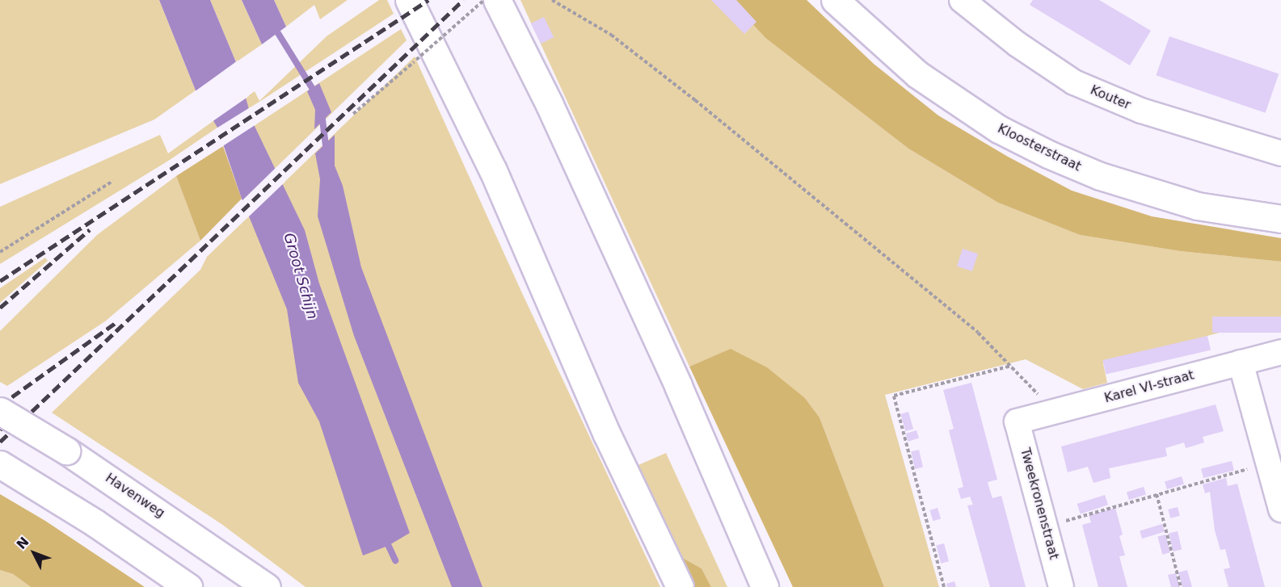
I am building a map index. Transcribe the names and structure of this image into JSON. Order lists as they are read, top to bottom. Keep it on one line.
{"streets":{"main road":["Kloosterstraat","Havenweg"],"street":["Kouter","Karel VI-straat","Tweekronenstraat"]},"crossings":[["Karel VI-straat","Tweekronenstraat"]],"water":["Groot Schijn"],"north":"top left"}
